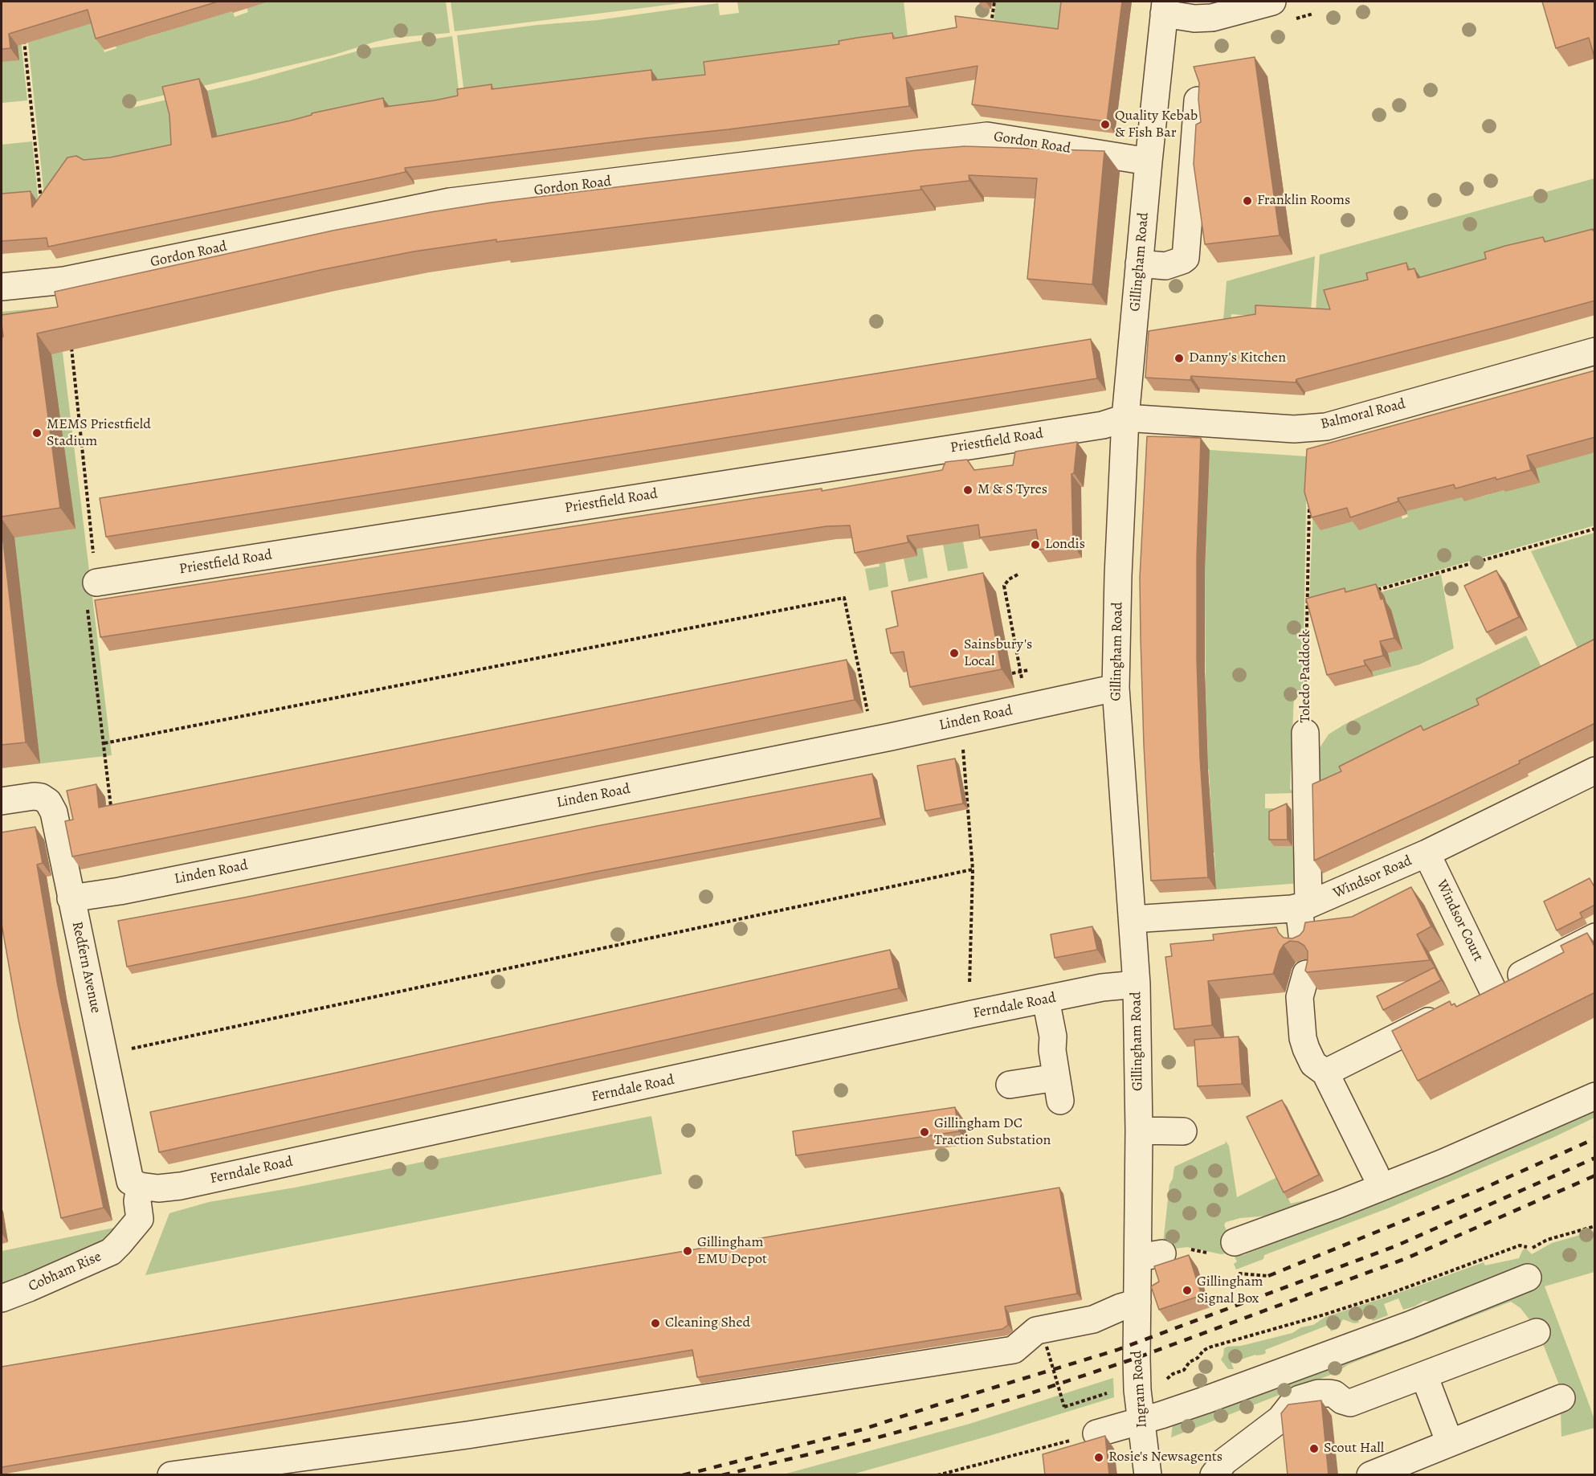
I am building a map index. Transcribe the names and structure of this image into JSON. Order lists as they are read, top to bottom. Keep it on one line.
{"streets":{"street":["Gordon Road","Gillingham Road","Balmoral Road","Priestfield Road","Toledo Paddock","Linden Road","Windsor Road","Windsor Court","Redfern Avenue","Ferndale Road","Cobham Rise","Ingram Road"]},"crossings":[["Gordon Road","Gillingham Road"],["Gillingham Road","Balmoral Road"],["Gillingham Road","Priestfield Road"],["Gillingham Road","Linden Road"],["Gillingham Road","Windsor Road"],["Gillingham Road","Ferndale Road"],["Gillingham Road","Ingram Road"],["Balmoral Road","Priestfield Road"],["Toledo Paddock","Windsor Road"],["Linden Road","Redfern Avenue"],["Windsor Road","Windsor Court"],["Redfern Avenue","Ferndale Road"],["Redfern Avenue","Cobham Rise"],["Ferndale Road","Cobham Rise"]],"places":["Quality Kebab & Fish Bar","Franklin Rooms","Danny's Kitchen","MEMS Priestfield Stadium","M & S Tyres","Londis","Sainsbury's Local","Gillingham DC Traction Substation","Gillingham EMU Depot","Gillingham Signal Box","Cleaning Shed","Scout Hall","Rosie's Newsagents"]}
